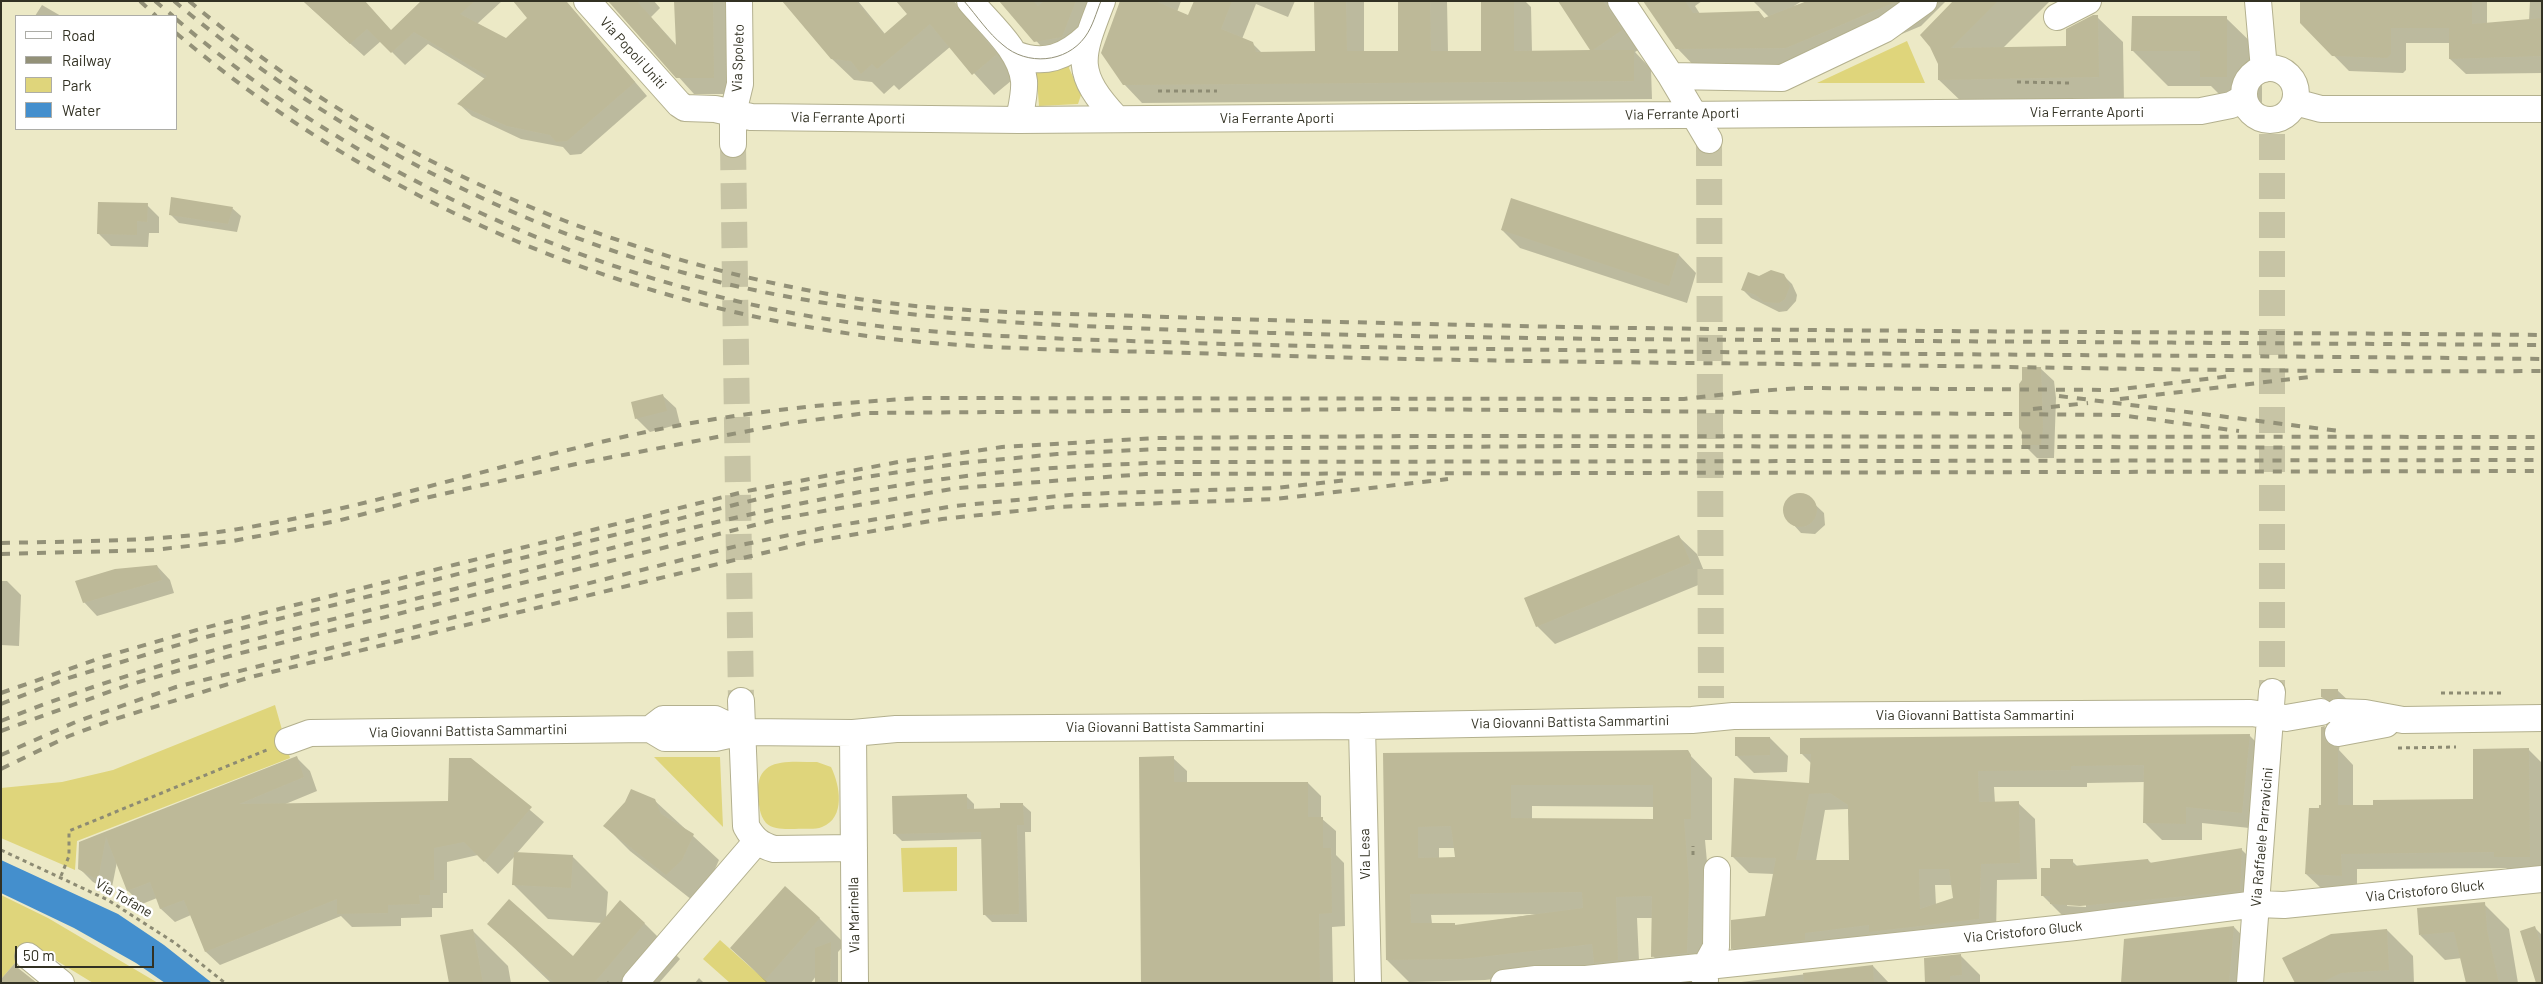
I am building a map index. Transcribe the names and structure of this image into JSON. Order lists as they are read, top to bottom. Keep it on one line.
{"streets":{"street":["Via Popoli Uniti","Via Spoleto","Via Ferrante Aporti","Via Giovanni Battista Sammartini","Via Raffaele Parravicini","Via Lesa","Via Cristoforo Gluck","Via Marinella"],"path":["Via Tofane"]},"crossings":[["Via Popoli Uniti","Via Ferrante Aporti"],["Via Spoleto","Via Ferrante Aporti"],["Via Giovanni Battista Sammartini","Via Raffaele Parravicini"],["Via Giovanni Battista Sammartini","Via Lesa"],["Via Giovanni Battista Sammartini","Via Marinella"],["Via Raffaele Parravicini","Via Cristoforo Gluck"]],"legend":["Road","Railway","Park","Water"],"scale_bar":"50 m"}
